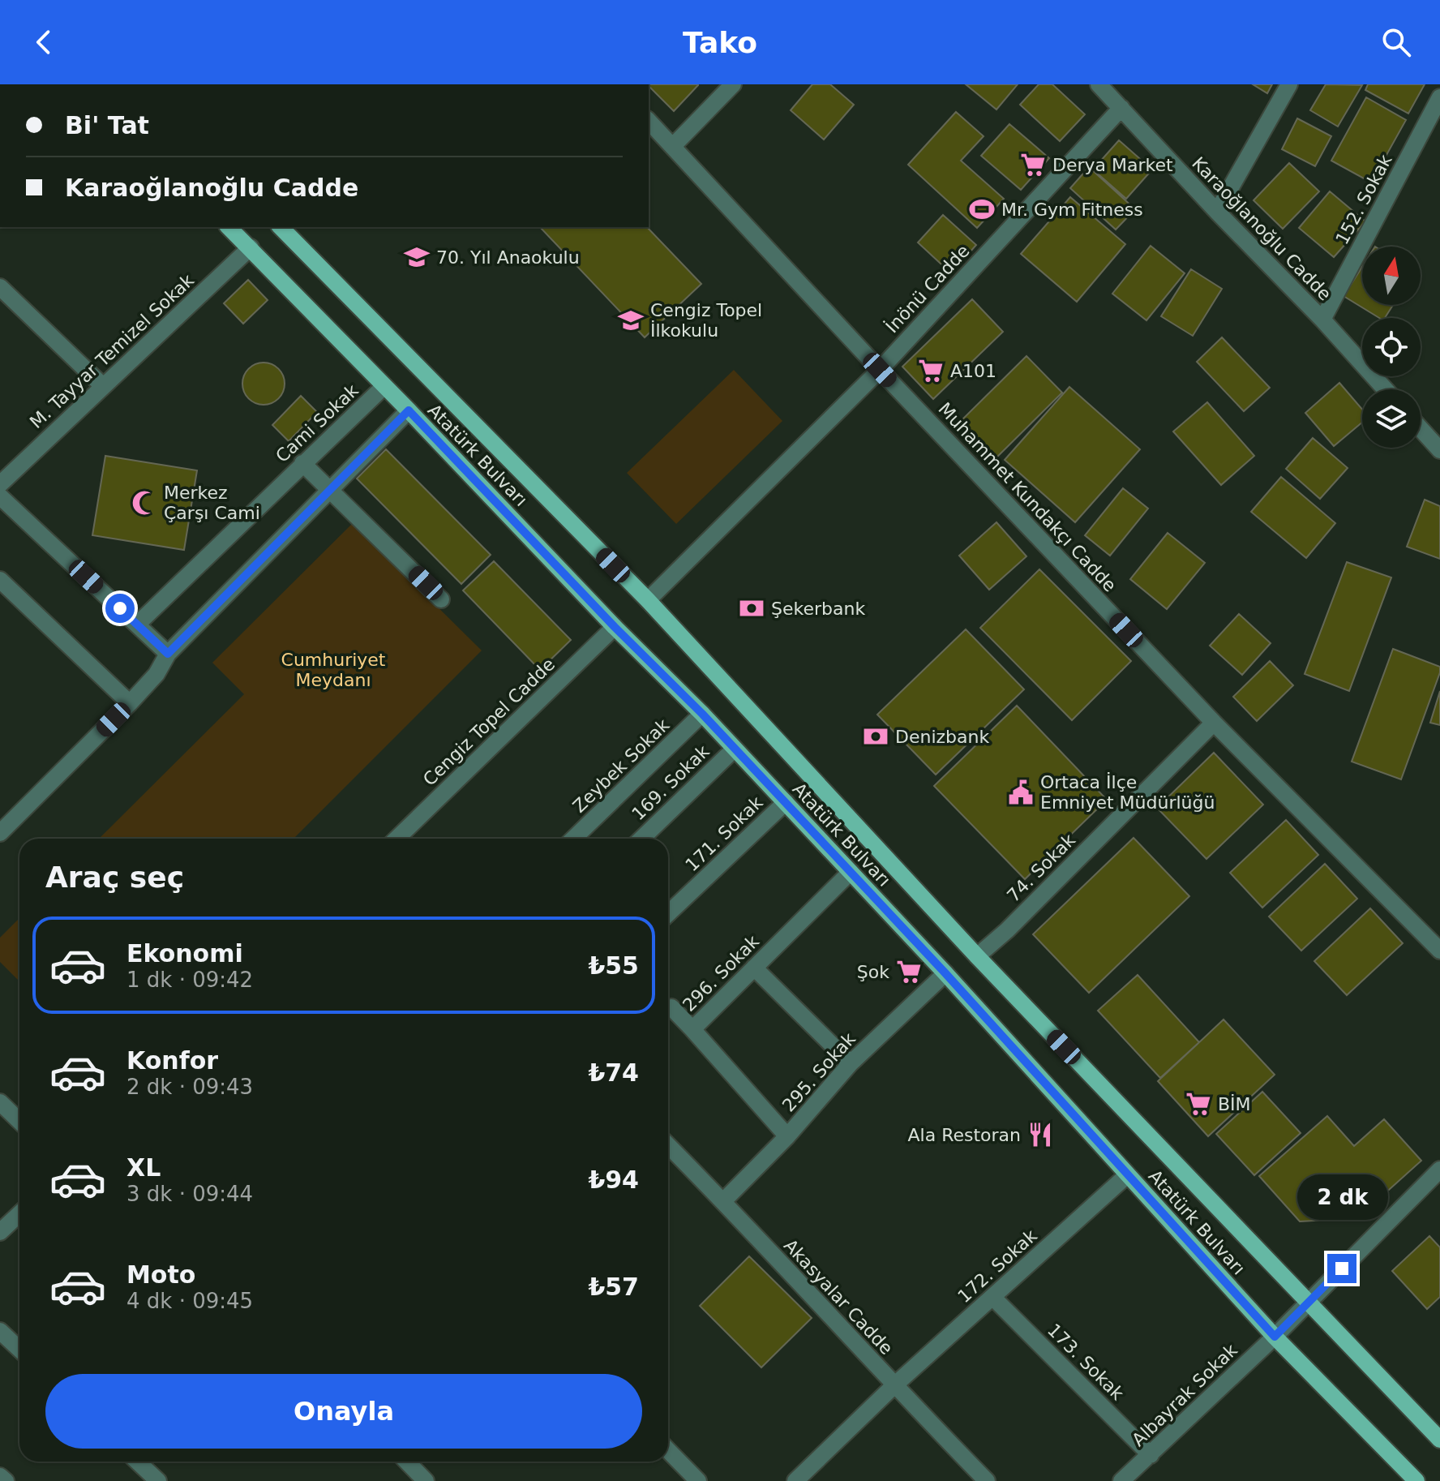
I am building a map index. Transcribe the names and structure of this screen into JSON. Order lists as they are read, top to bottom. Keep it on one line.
{"streets":{"main road":["Atatürk Bulvarı"],"street":["152. Sokak","Karaoğlanoğlu Cadde","İnönü Cadde","M. Tayyar Temizel Sokak","Cami Sokak","Muhammet Kundakçı Cadde","Cengiz Topel Cadde","Zeybek Sokak","169. Sokak","171. Sokak","74. Sokak","296. Sokak","295. Sokak","172. Sokak","Akasyalar Cadde","173. Sokak","Albayrak Sokak"]},"crossings":[["152. Sokak","Karaoğlanoğlu Cadde"],["Karaoğlanoğlu Cadde","İnönü Cadde"],["İnönü Cadde","Atatürk Bulvarı"],["İnönü Cadde","Muhammet Kundakçı Cadde"],["M. Tayyar Temizel Sokak","Atatürk Bulvarı"],["Cami Sokak","Atatürk Bulvarı"],["Atatürk Bulvarı","Cengiz Topel Cadde"],["Atatürk Bulvarı","Zeybek Sokak"],["Atatürk Bulvarı","169. Sokak"],["Atatürk Bulvarı","171. Sokak"],["Atatürk Bulvarı","74. Sokak"],["Atatürk Bulvarı","296. Sokak"],["Atatürk Bulvarı","295. Sokak"],["Atatürk Bulvarı","172. Sokak"],["Atatürk Bulvarı","Albayrak Sokak"],["Muhammet Kundakçı Cadde","74. Sokak"],["296. Sokak","295. Sokak"],["295. Sokak","Akasyalar Cadde"],["172. Sokak","Akasyalar Cadde"],["172. Sokak","173. Sokak"],["173. Sokak","Albayrak Sokak"]],"parks":["Cumhuriyet Meydanı"],"places":{"supermarket":["Derya Market","A101","Şok","BİM"],"sports":["Mr. Gym Fitness"],"school or university":["70. Yıl Anaokulu","Cengiz Topel İlkokulu"],"mosque":["Merkez Çarşı Cami"],"bank":["Şekerbank","Denizbank"],"public building":["Ortaca İlçe Emniyet Müdürlüğü"],"restaurant":["Ala Restoran"]},"north":"top","page":{"header":"Tako","banner":["Bi' Tat","Karaoğlanoğlu Cadde"],"heading":"Araç seç","list":[{"name":"Ekonomi","note":"1 dk · 09:42","value":"₺55"},{"name":"Konfor","note":"2 dk · 09:43","value":"₺74"},{"name":"XL","note":"3 dk · 09:44","value":"₺94"},{"name":"Moto","note":"4 dk · 09:45","value":"₺57"}],"bubble":"2 dk","buttons":"Onayla"}}
